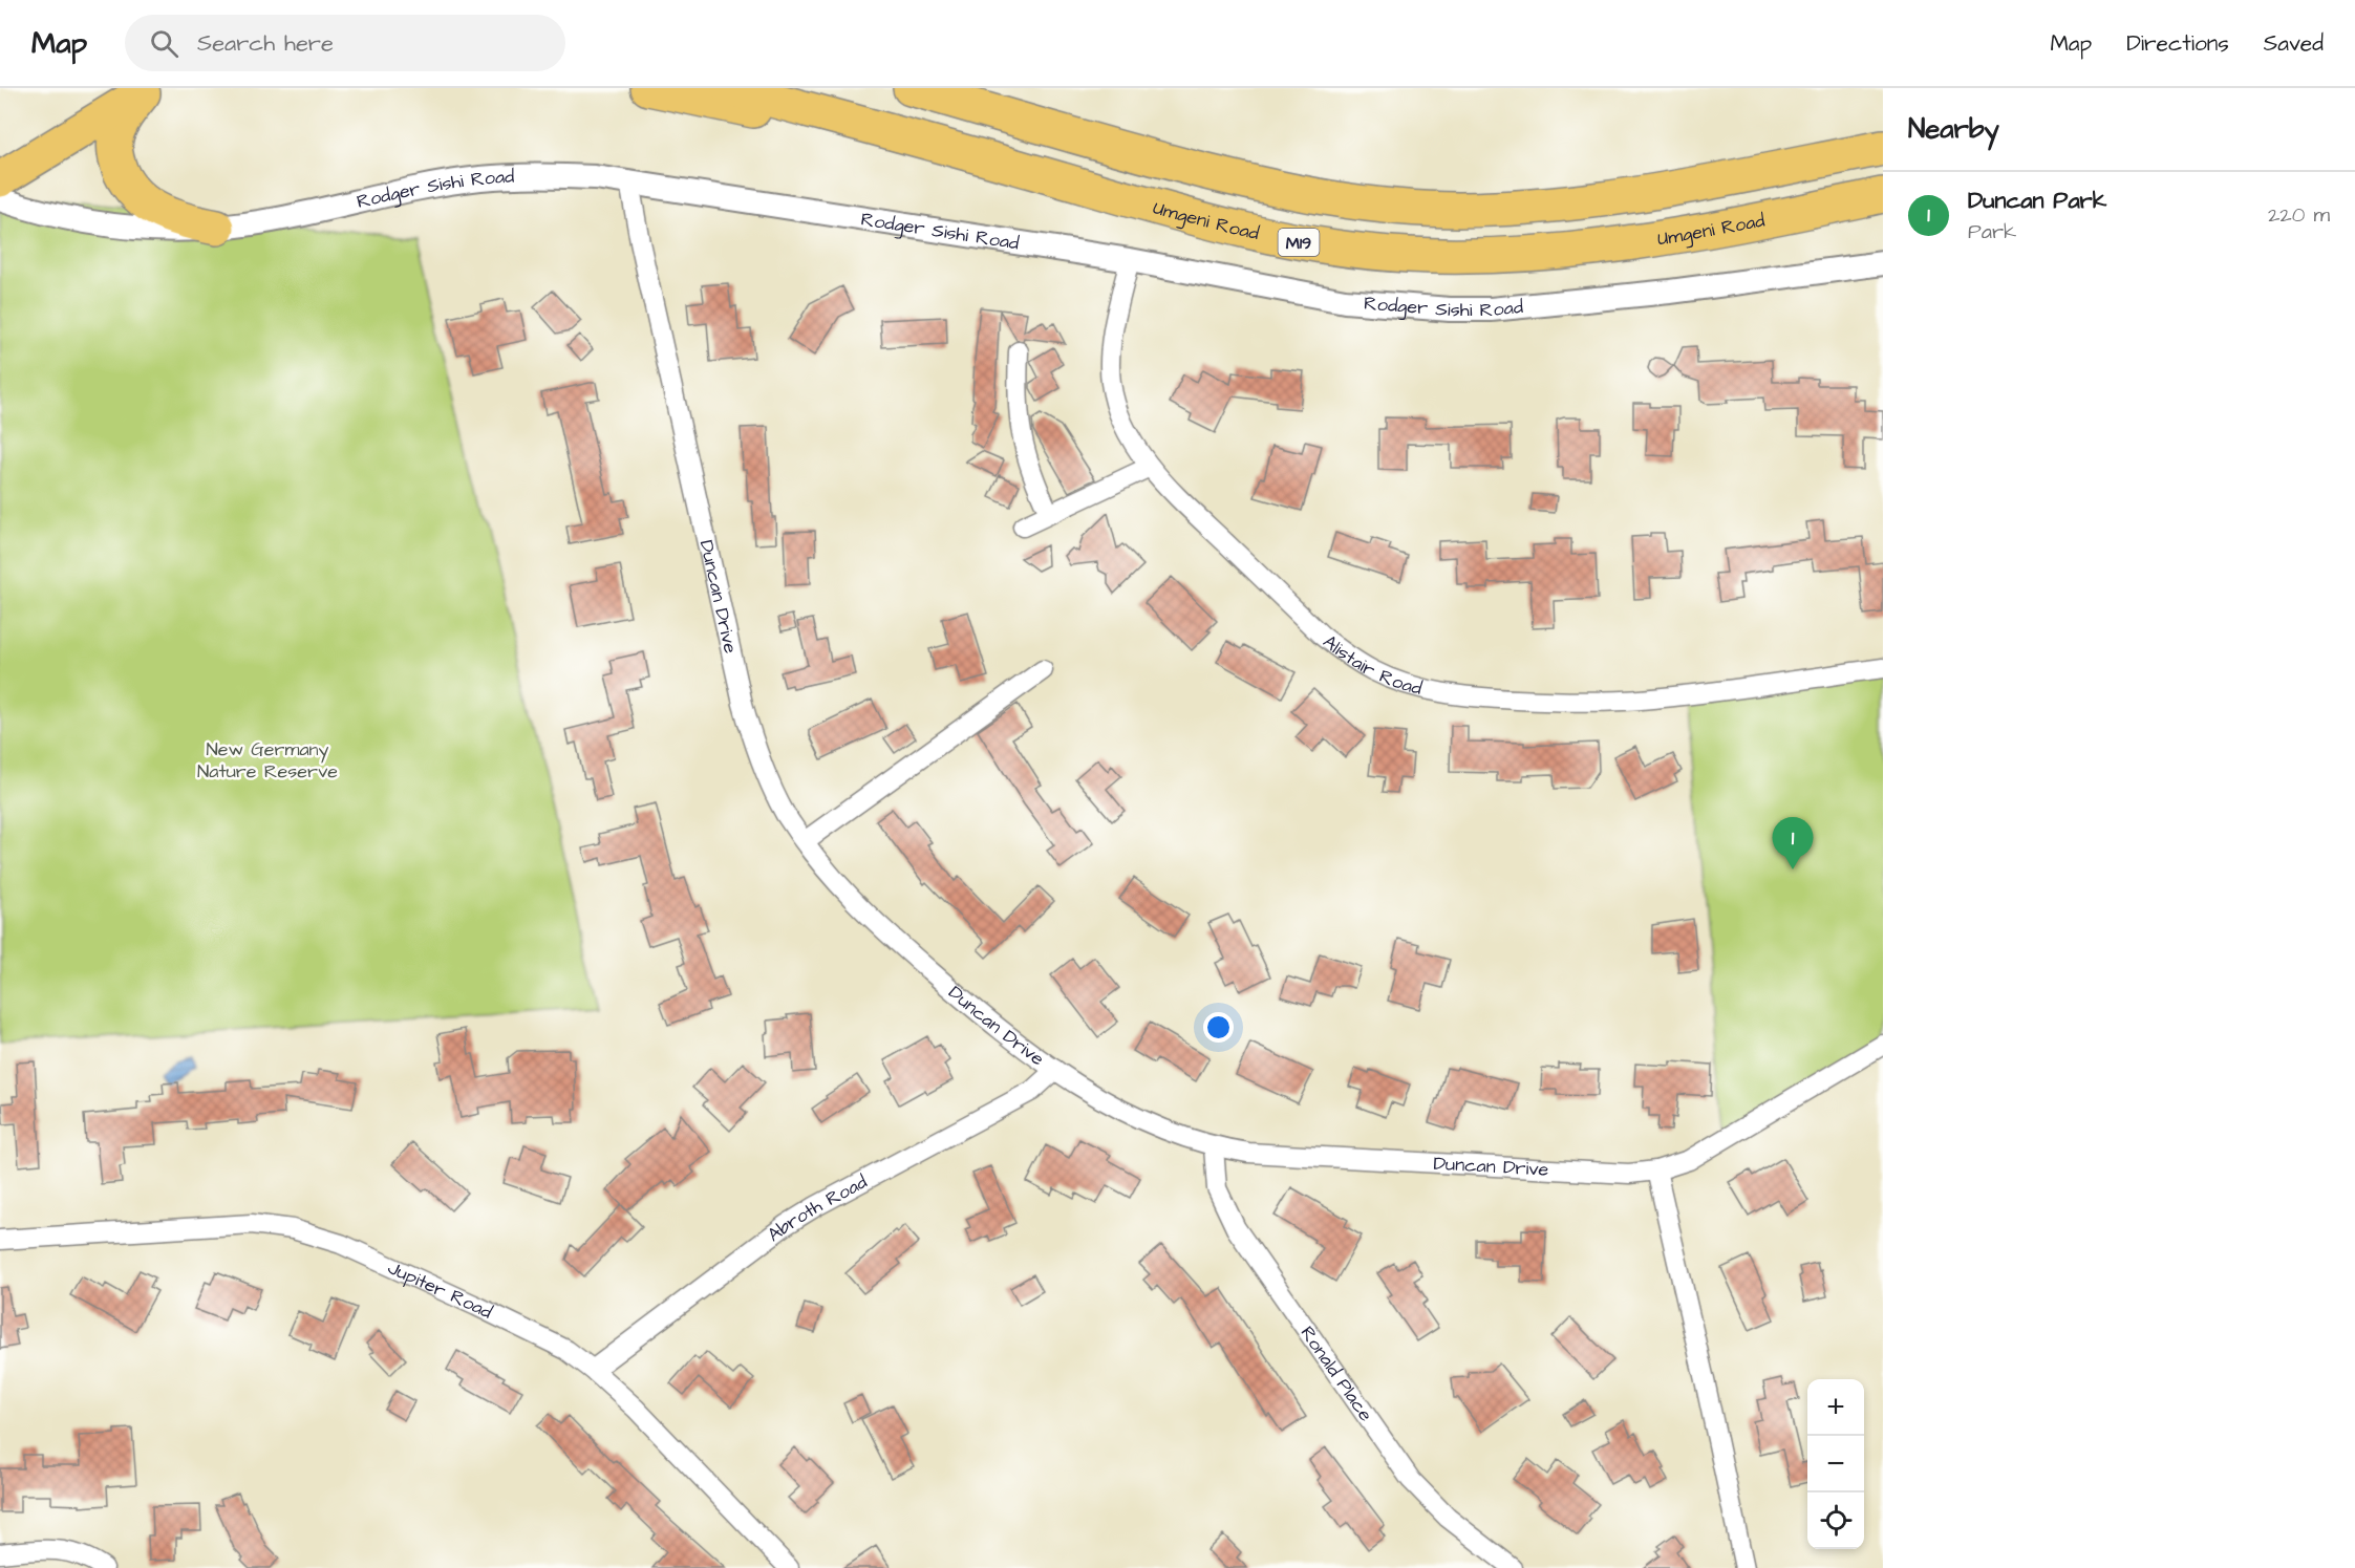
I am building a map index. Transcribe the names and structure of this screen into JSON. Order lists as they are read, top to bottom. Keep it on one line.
{"streets":{"highway":["Umgeni Road","M19"],"street":["Rodger Sishi Road","Duncan Drive","Alistair Road","Abroth Road","Jupiter Road","Ronald Place"]},"crossings":[["Rodger Sishi Road","Duncan Drive"],["Rodger Sishi Road","Alistair Road"],["Duncan Drive","Abroth Road"],["Duncan Drive","Ronald Place"],["Abroth Road","Jupiter Road"]],"parks":["New Germany Nature Reserve"],"page":{"header":"Map","search":"Search here","nav":["Map","Directions","Saved"],"heading":"Nearby","list":[{"mark":"1","name":"Duncan Park","note":"Park","value":"220 m"}],"pins":"1","map_buttons":["+","−"]}}
